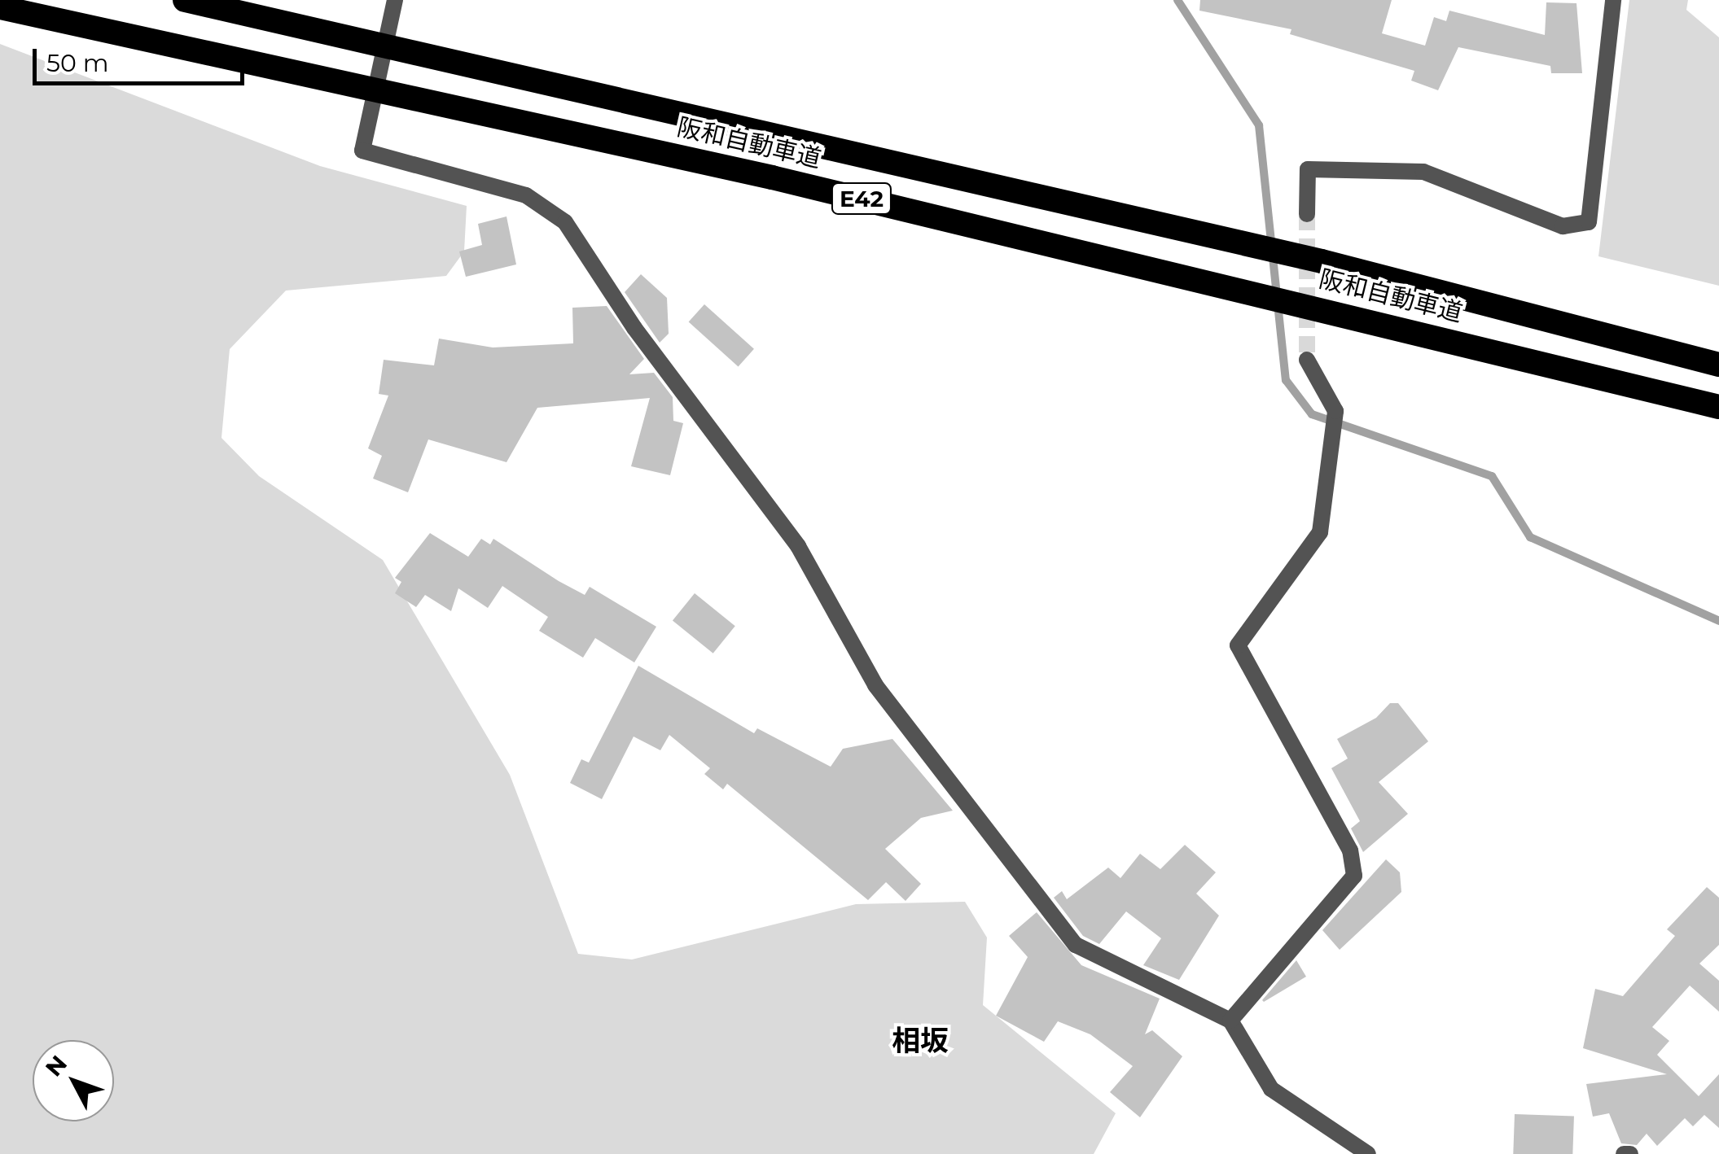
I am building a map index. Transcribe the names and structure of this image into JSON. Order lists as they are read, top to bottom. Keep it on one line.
{"streets":{"highway":["阪和自動車道","E42"]},"districts":["相坂"],"scale_bar":"50 m","north":"top left"}
